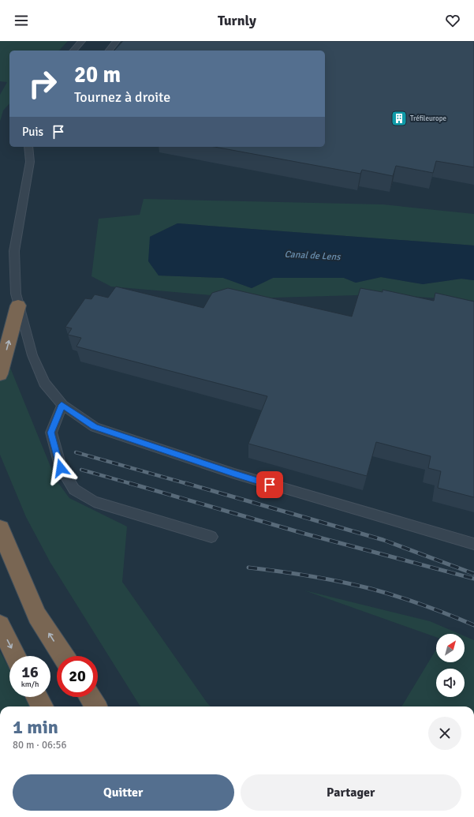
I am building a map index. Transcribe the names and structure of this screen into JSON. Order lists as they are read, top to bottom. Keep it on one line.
{"water":["Canal de Lens"],"places":{"building":["Tréfileurope"]},"north":"top right","page":{"header":"Turnly","turn":["20 m","Tournez à droite"],"then":"Puis","speed":"16 km/h","limit":"20","heading":["1 min","80 m · 06:56"],"buttons":["Quitter","Partager"]}}
